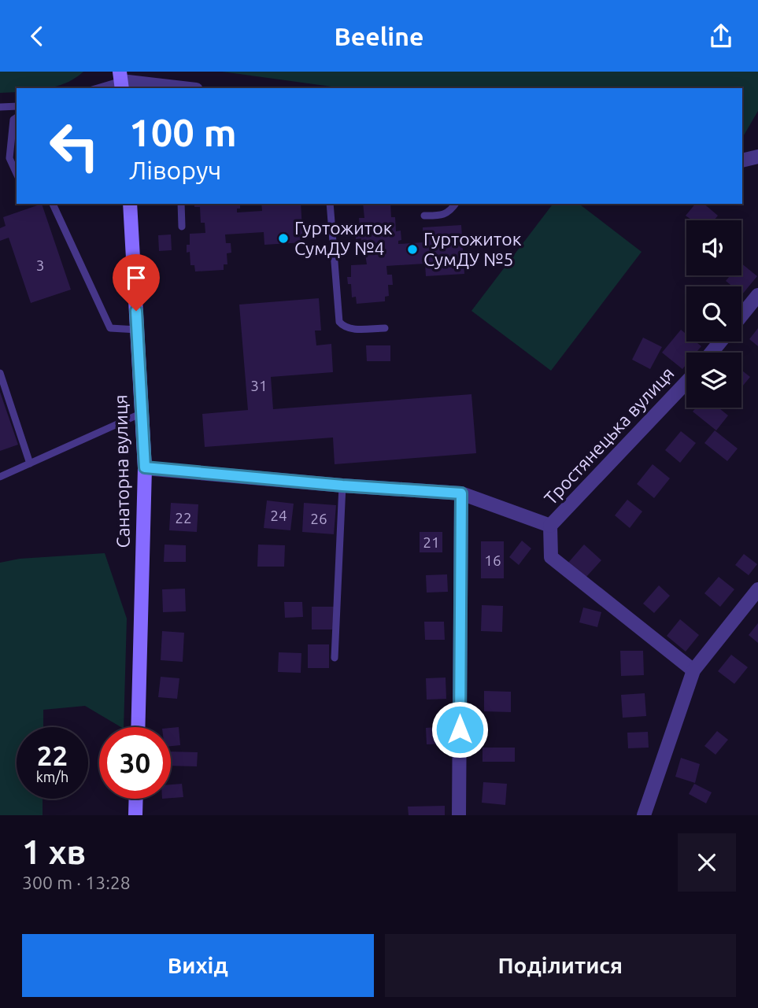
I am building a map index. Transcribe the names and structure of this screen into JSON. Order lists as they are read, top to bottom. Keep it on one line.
{"streets":{"main road":["Санаторна вулиця"],"street":["Тростянецька вулиця"]},"places":["Гуртожиток СумДУ №4","Гуртожиток СумДУ №5"],"house_numbers":["3","31","24","22","26","21","16"],"page":{"header":"Beeline","turn":["100 m","Ліворуч"],"speed":"22 km/h","limit":"30","heading":["1 хв","300 m · 13:28"],"buttons":["Вихід","Поділитися"]}}
